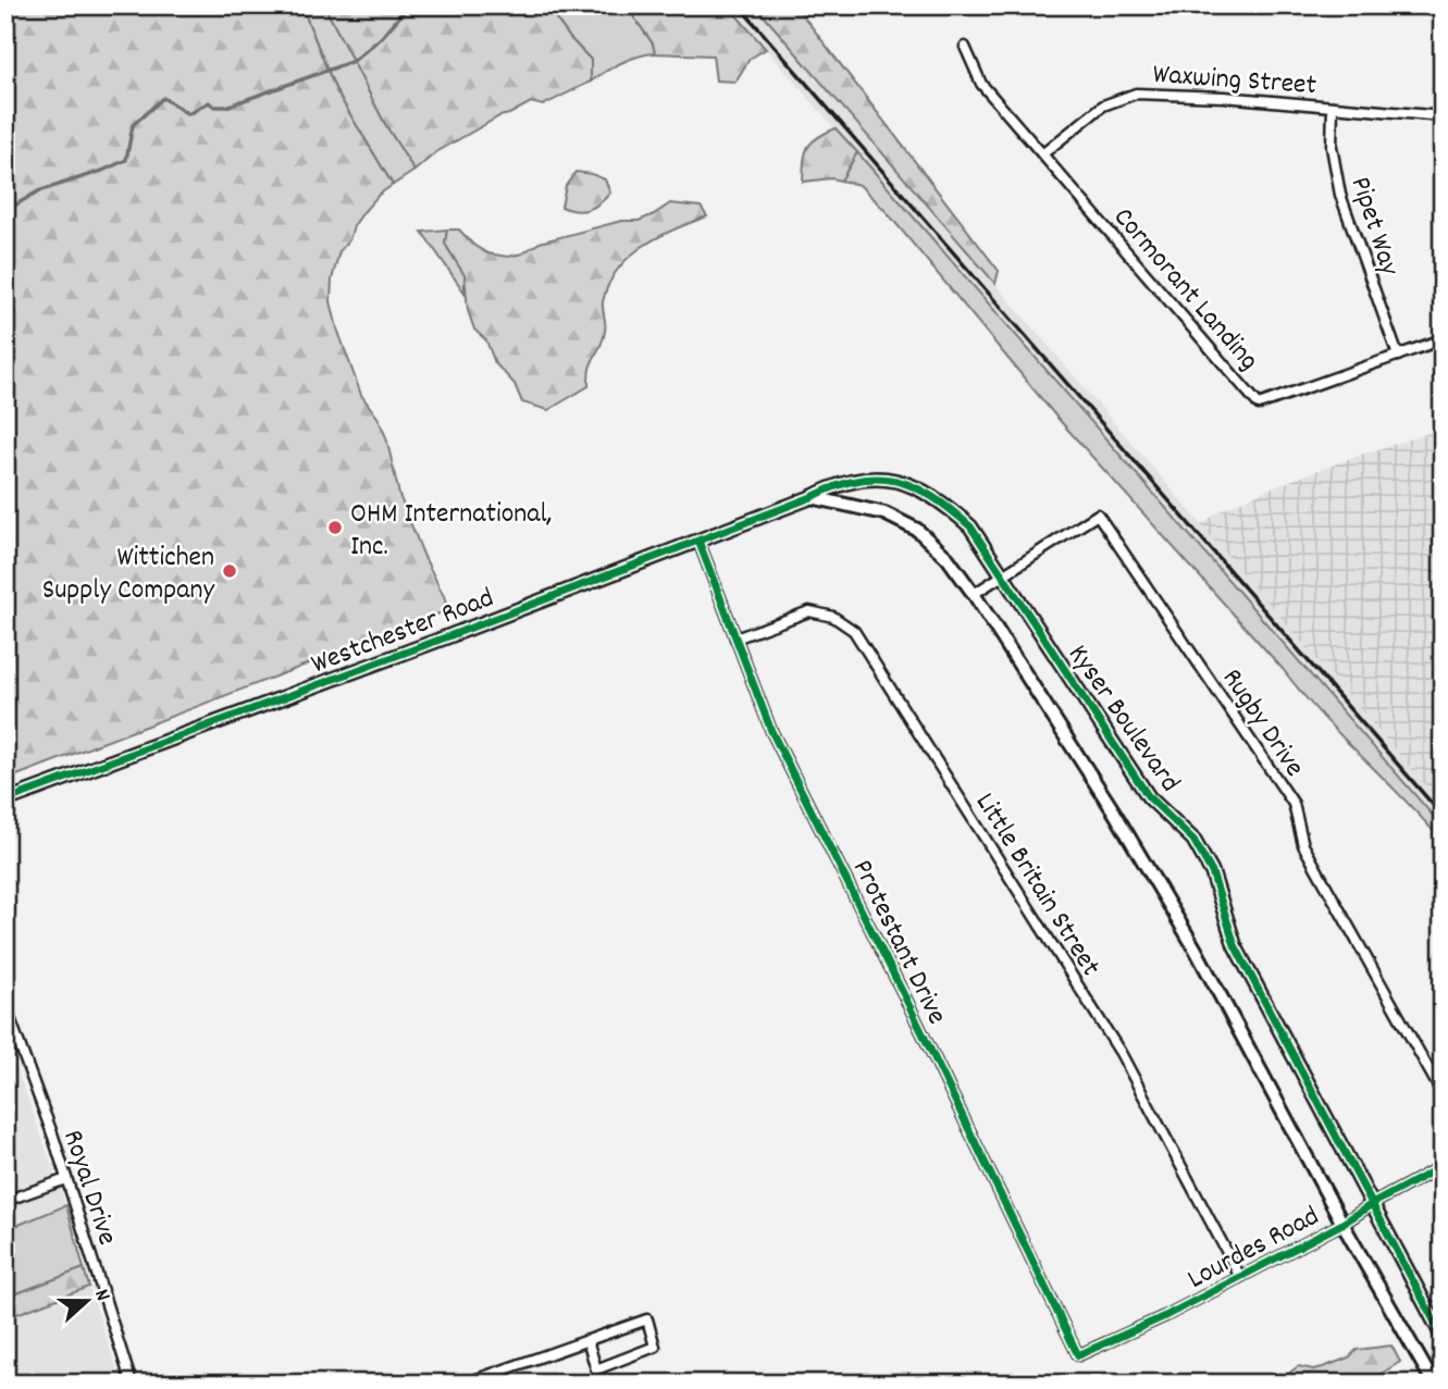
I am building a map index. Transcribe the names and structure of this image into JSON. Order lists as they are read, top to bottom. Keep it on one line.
{"streets":{"street":["Waxwing Street","Pipet Way","Cormorant Landing","Westchester Road","Kyser Boulevard","Rugby Drive","Little Britain Street","Protestant Drive","Royal Drive","Lourdes Road"]},"crossings":[["Waxwing Street","Pipet Way"],["Waxwing Street","Cormorant Landing"],["Pipet Way","Cormorant Landing"],["Westchester Road","Kyser Boulevard"],["Westchester Road","Protestant Drive"],["Kyser Boulevard","Rugby Drive"],["Kyser Boulevard","Lourdes Road"],["Little Britain Street","Protestant Drive"],["Little Britain Street","Lourdes Road"],["Protestant Drive","Lourdes Road"]],"places":["OHM International, Inc.","Wittichen Supply Company"],"north":"right"}
